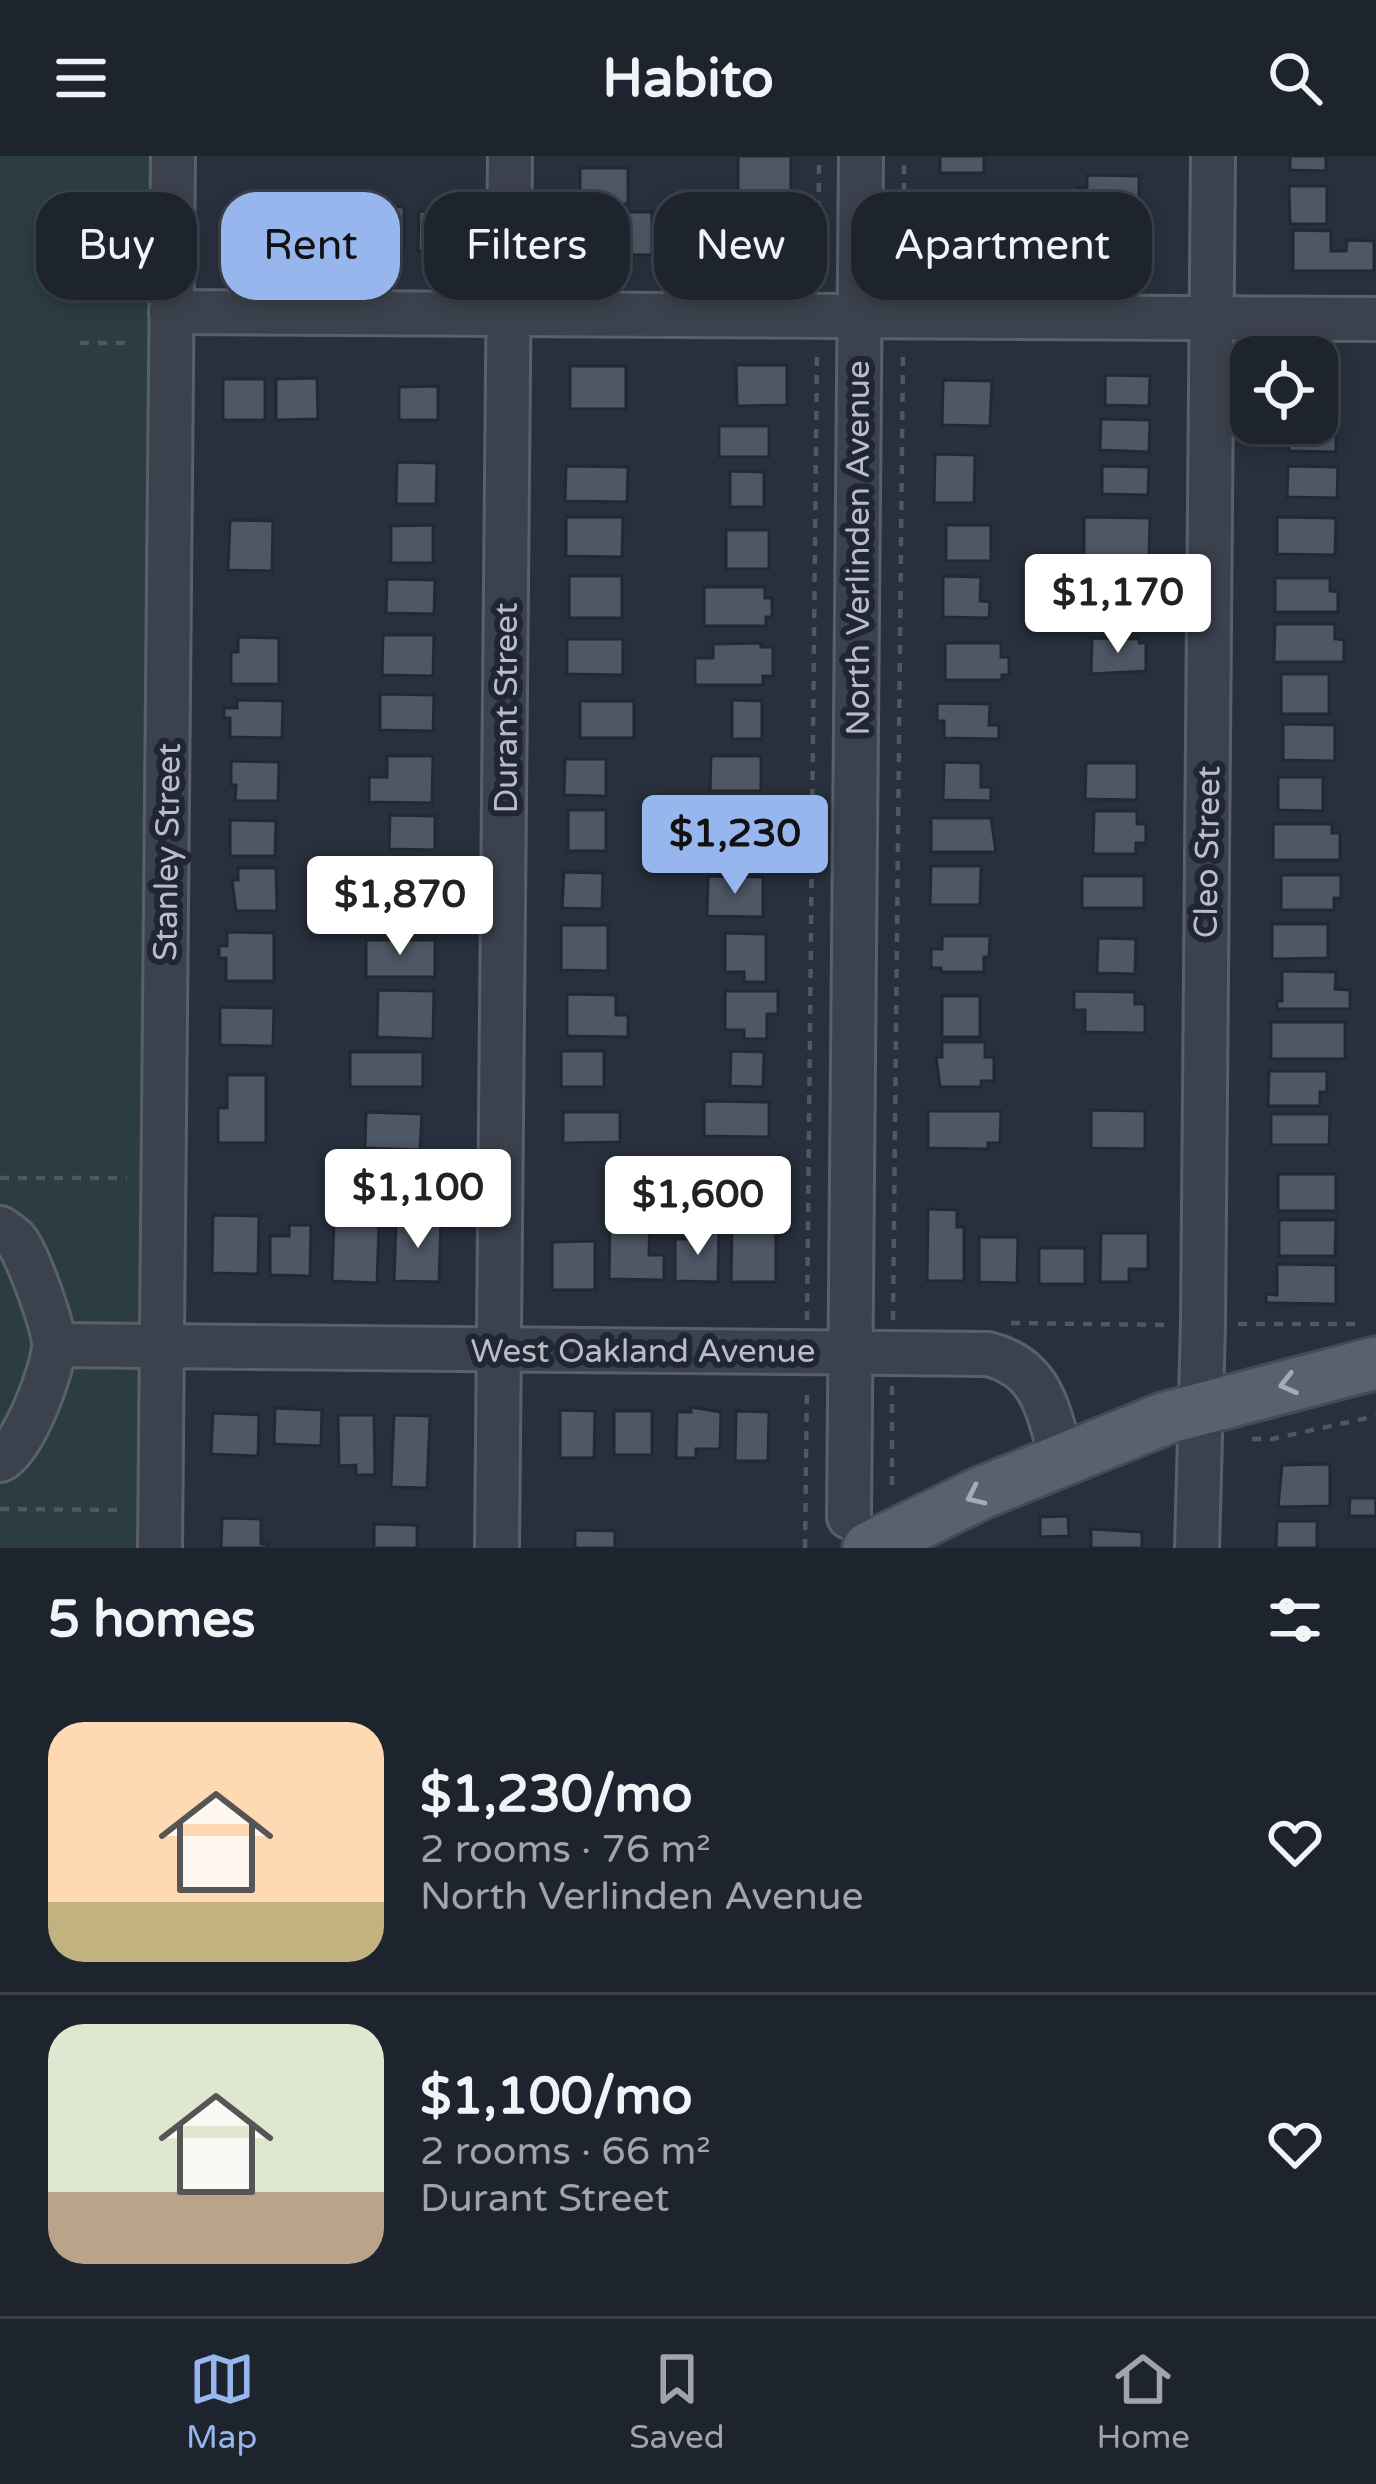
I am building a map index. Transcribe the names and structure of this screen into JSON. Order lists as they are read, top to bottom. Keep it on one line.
{"streets":{"street":["North Verlinden Avenue","Durant Street","Stanley Street","Cleo Street","West Oakland Avenue"]},"crossings":[["North Verlinden Avenue","West Oakland Avenue"],["Durant Street","West Oakland Avenue"],["Stanley Street","West Oakland Avenue"]],"page":{"header":"Habito","chip":["Buy","Rent","Filters","New","Apartment"],"price":["$1,170","$1,230","$1,870","$1,100","$1,600"],"heading":"5 homes","list":[{"name":"$1,230/mo","note":"2 rooms · 76 m² · North Verlinden Avenue"},{"name":"$1,100/mo","note":"2 rooms · 66 m² · Durant Street"}],"tabs":["Map","Saved","Home"]}}
